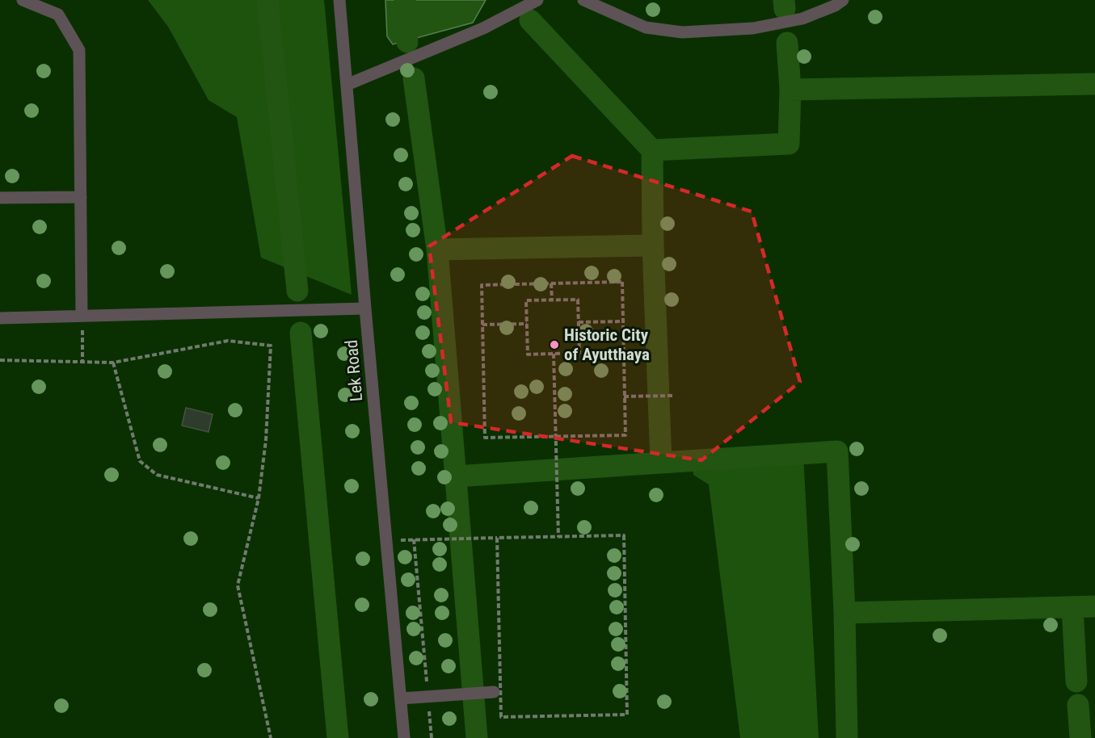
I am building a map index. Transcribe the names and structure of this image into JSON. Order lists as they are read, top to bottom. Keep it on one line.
{"streets":{"street":["Lek Road"]},"places":["Historic City of Ayutthaya"]}
